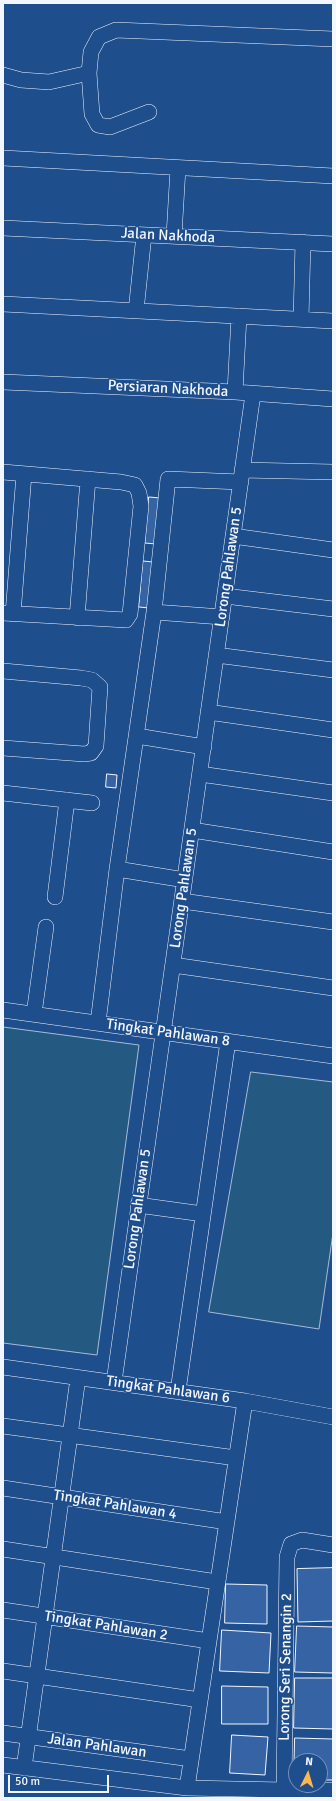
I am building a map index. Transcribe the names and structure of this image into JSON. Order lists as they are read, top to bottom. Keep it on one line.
{"streets":{"street":["Jalan Nakhoda","Persiaran Nakhoda","Lorong Pahlawan 5","Tingkat Pahlawan 8","Tingkat Pahlawan 6","Tingkat Pahlawan 4","Tingkat Pahlawan 2","Lorong Seri Senangin 2","Jalan Pahlawan"]},"crossings":[["Persiaran Nakhoda","Lorong Pahlawan 5"],["Lorong Pahlawan 5","Tingkat Pahlawan 8"],["Lorong Pahlawan 5","Tingkat Pahlawan 6"],["Lorong Seri Senangin 2","Jalan Pahlawan"]],"scale_bar":"50 m","north":"top"}
